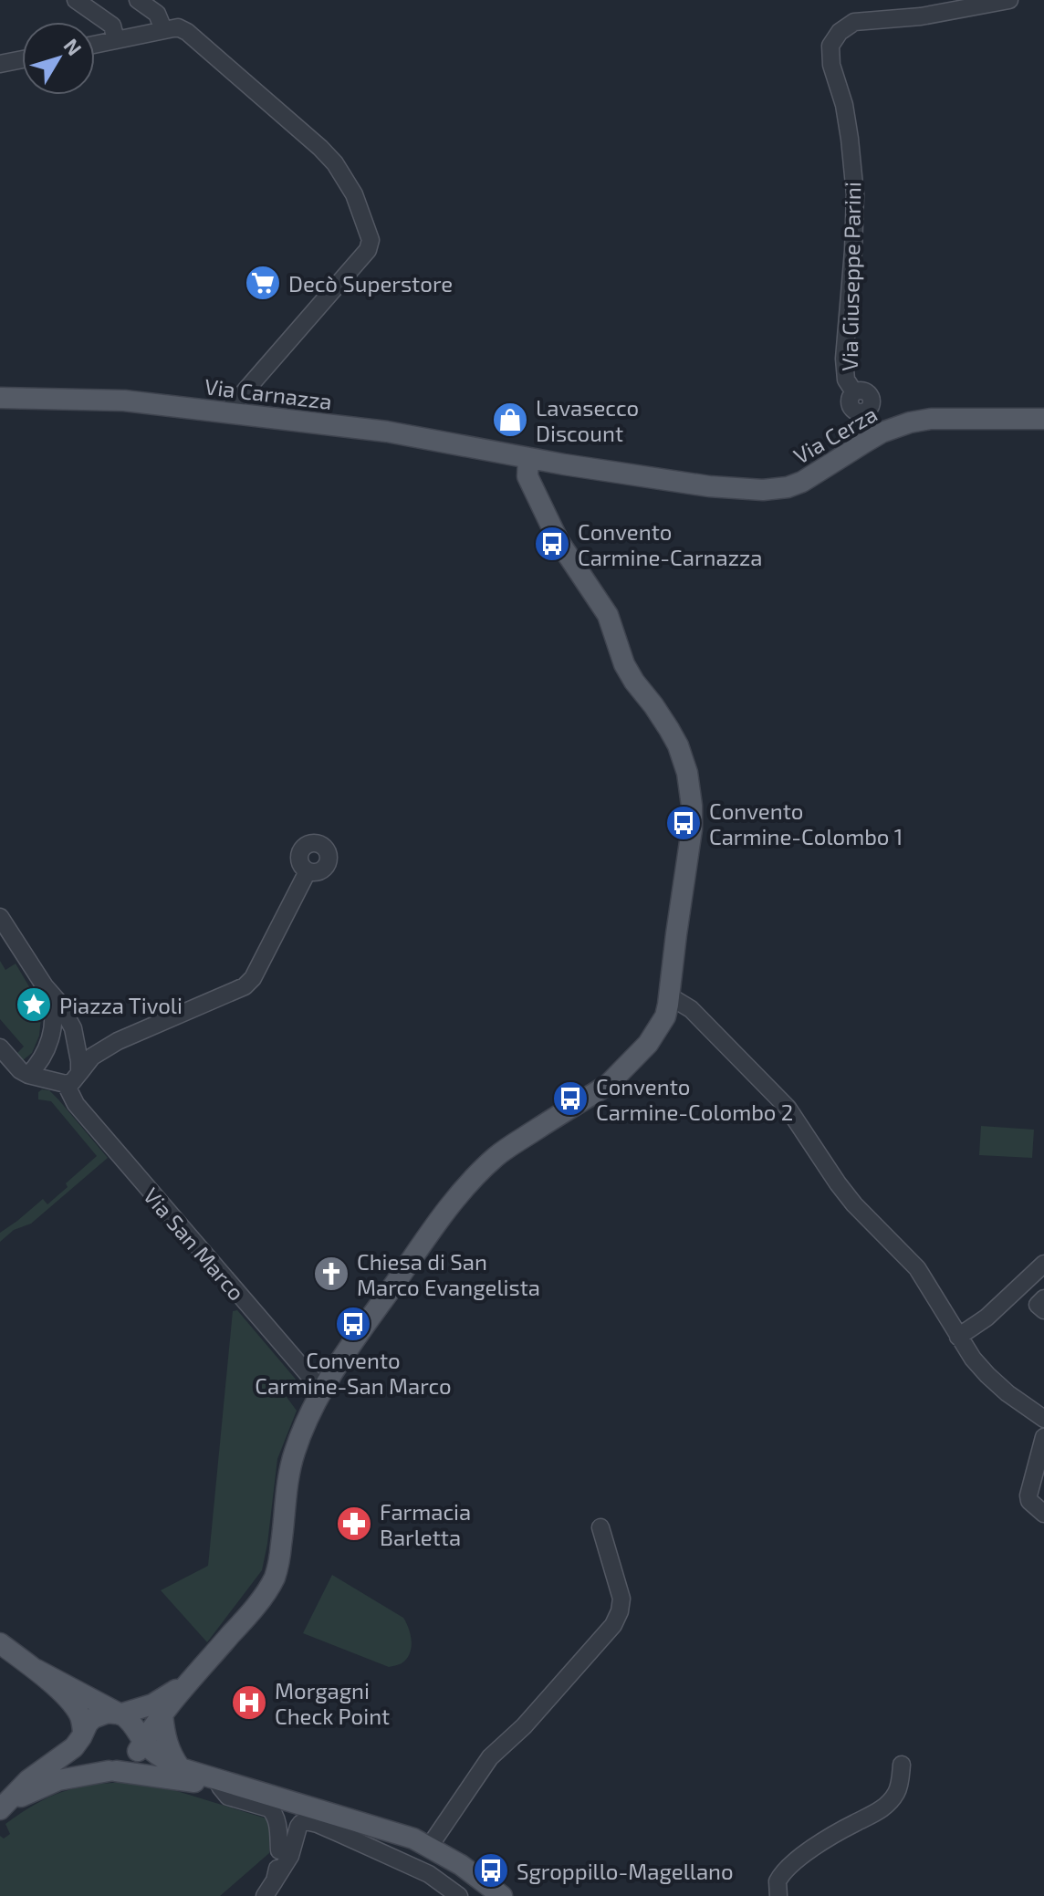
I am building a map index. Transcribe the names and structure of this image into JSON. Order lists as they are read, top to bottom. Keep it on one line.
{"streets":{"main road":["Via Carnazza","Via Cerza"],"street":["Via Giuseppe Parini","Via San Marco"]},"crossings":[["Via Carnazza","Via Cerza"]],"places":{"supermarket":["Decò Superstore"],"shop":["Lavasecco Discount"],"bus stop":["Convento Carmine-Carnazza","Convento Carmine-Colombo 1","Convento Carmine-Colombo 2","Convento Carmine-San Marco","Sgroppillo-Magellano"],"place":["Piazza Tivoli"],"church":["Chiesa di San Marco Evangelista"],"pharmacy":["Farmacia Barletta"],"hospital":["Morgagni Check Point"]},"north":"top right"}
